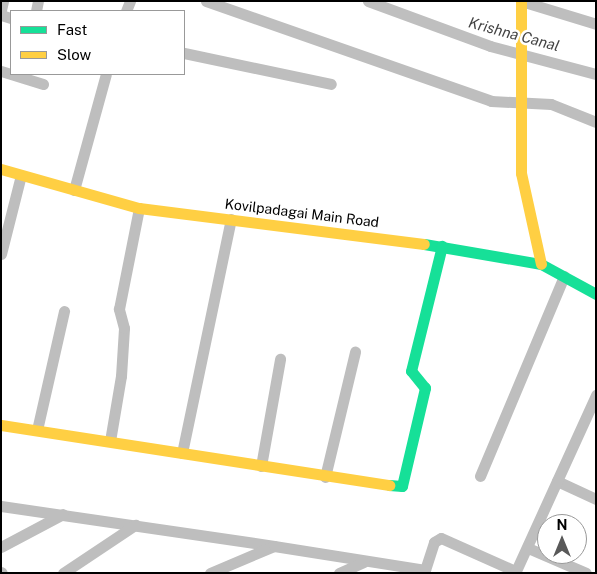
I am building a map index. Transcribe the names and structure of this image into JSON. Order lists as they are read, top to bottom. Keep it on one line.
{"streets":{"street":["Kovilpadagai Main Road"]},"water":["Krishna Canal"],"legend":["Fast","Slow"],"north":"top"}
